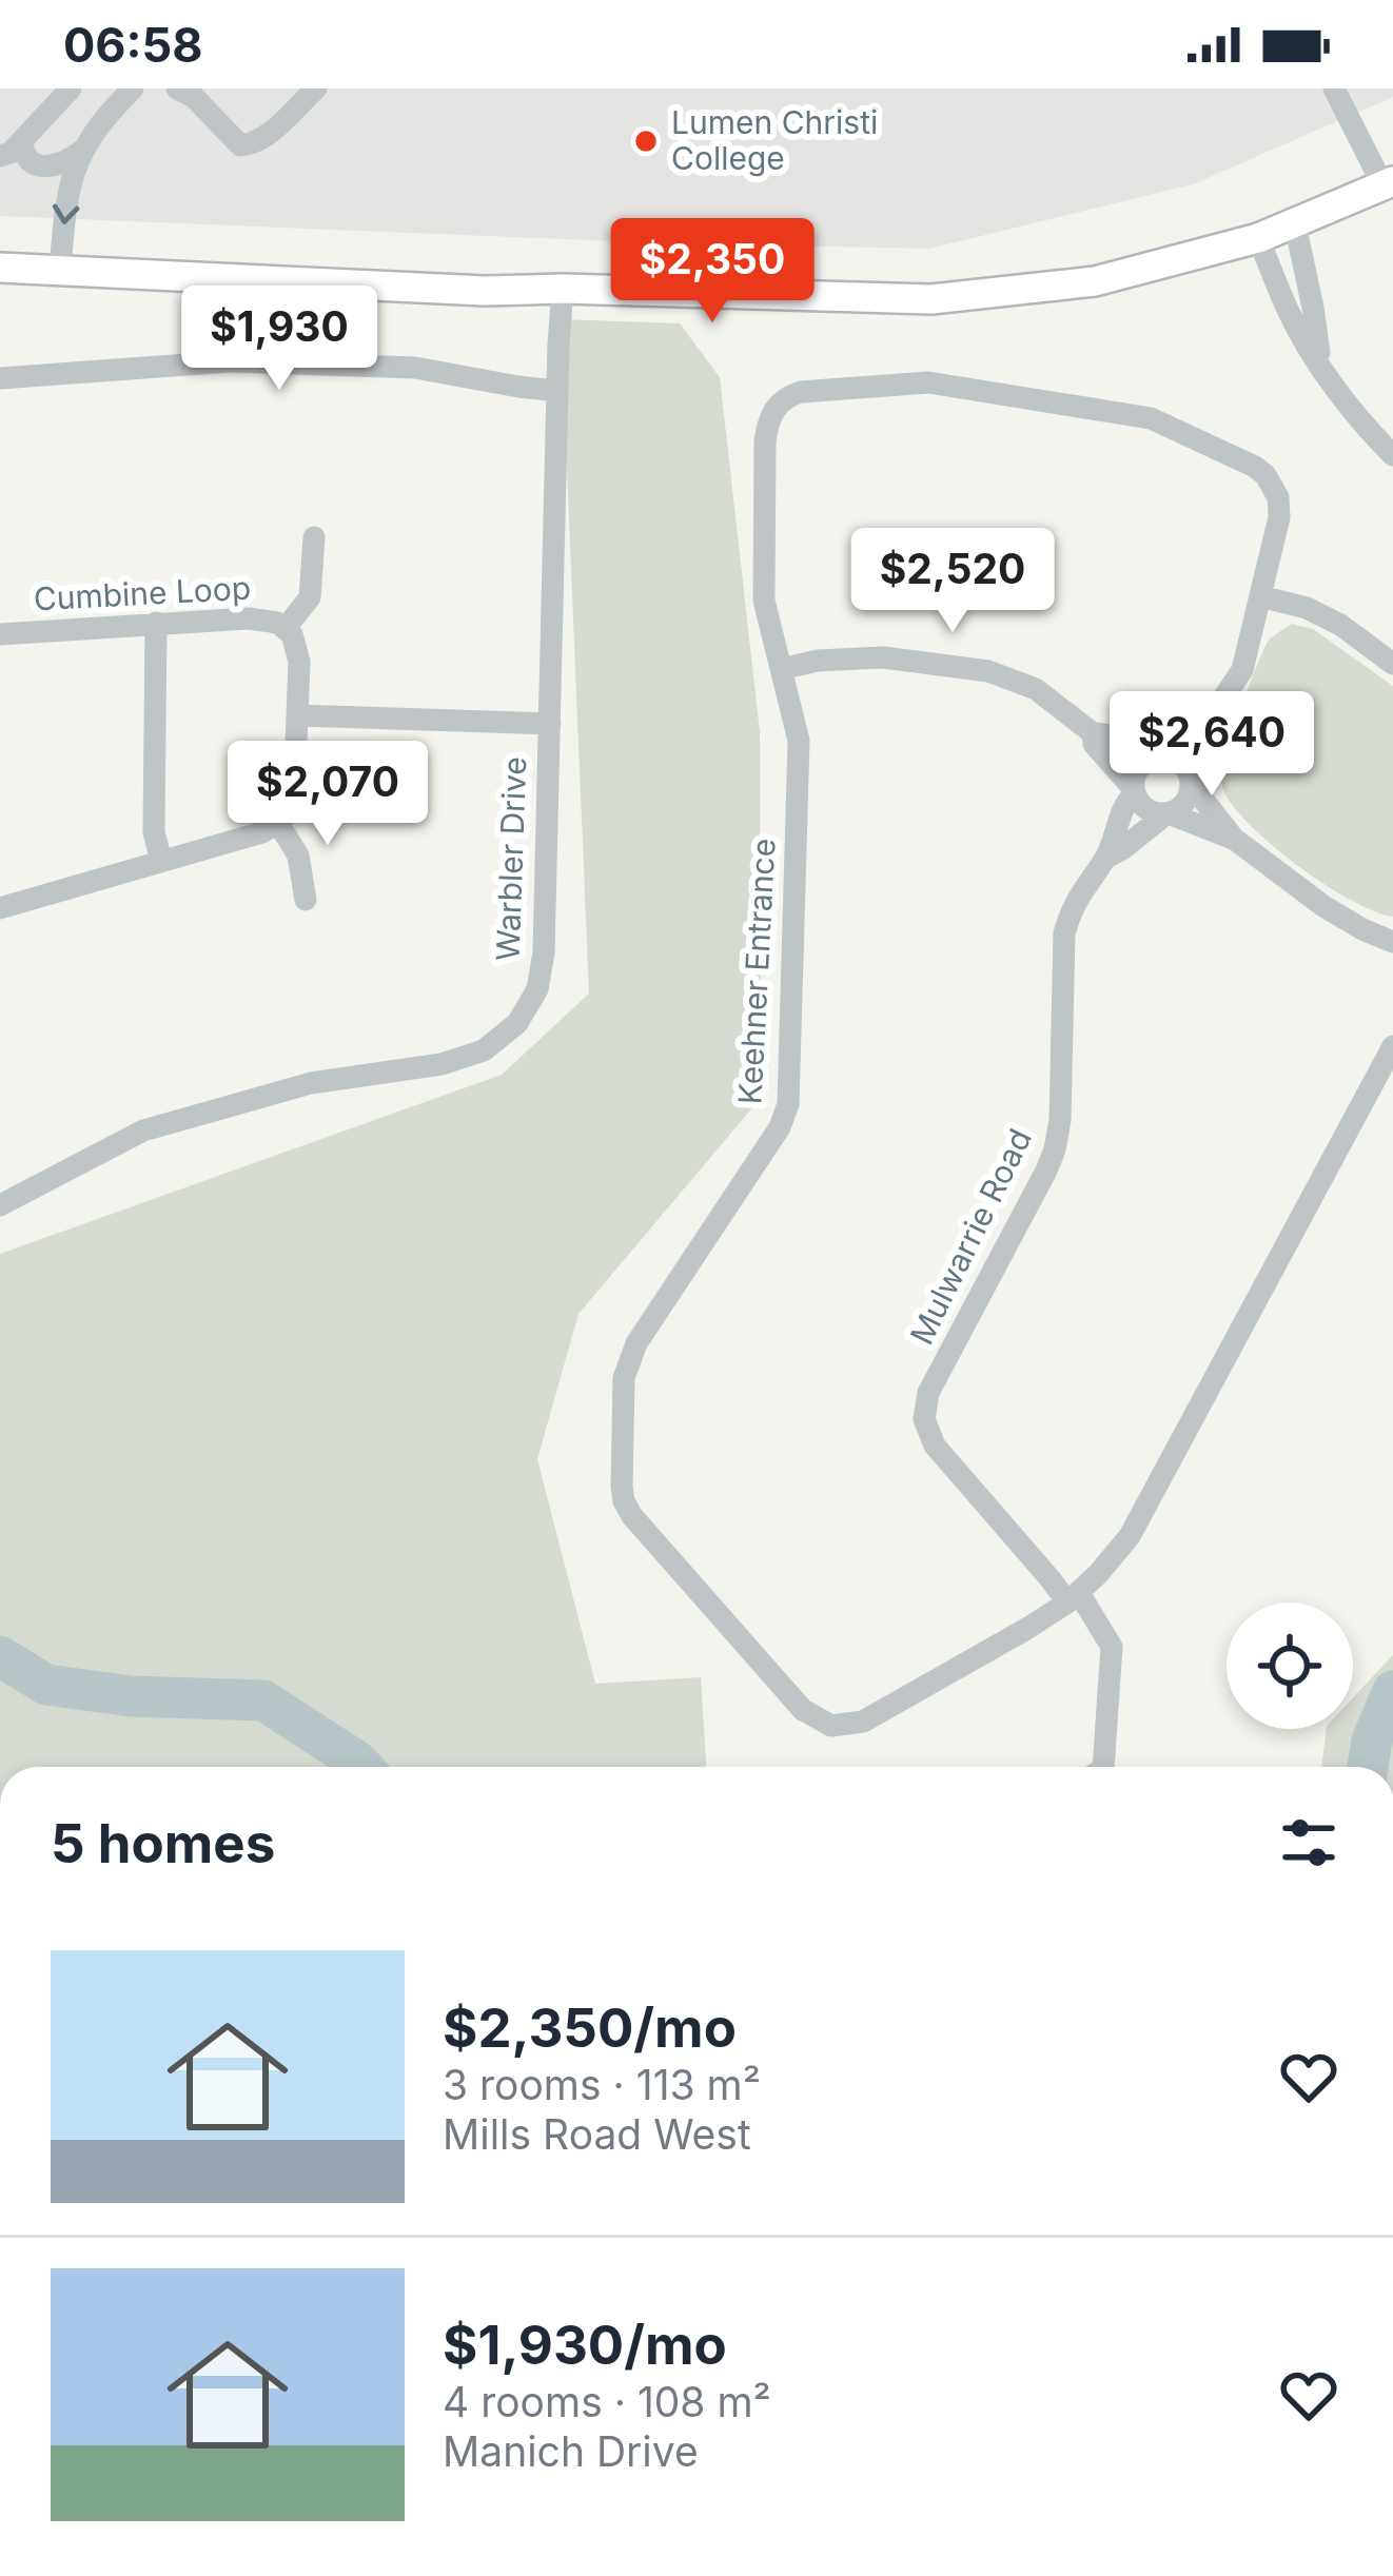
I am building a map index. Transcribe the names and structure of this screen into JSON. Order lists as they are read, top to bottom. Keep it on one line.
{"streets":{"street":["Cumbine Loop","Warbler Drive","Keehner Entrance","Mulwarrie Road"]},"crossings":[["Keehner Entrance","Mulwarrie Road"]],"places":["Lumen Christi College"],"page":{"status":"06:58","price":["$2,350","$1,930","$2,520","$2,640","$2,070"],"heading":"5 homes","list":[{"name":"$2,350/mo","note":"3 rooms · 113 m² · Mills Road West"},{"name":"$1,930/mo","note":"4 rooms · 108 m² · Manich Drive"}]}}
